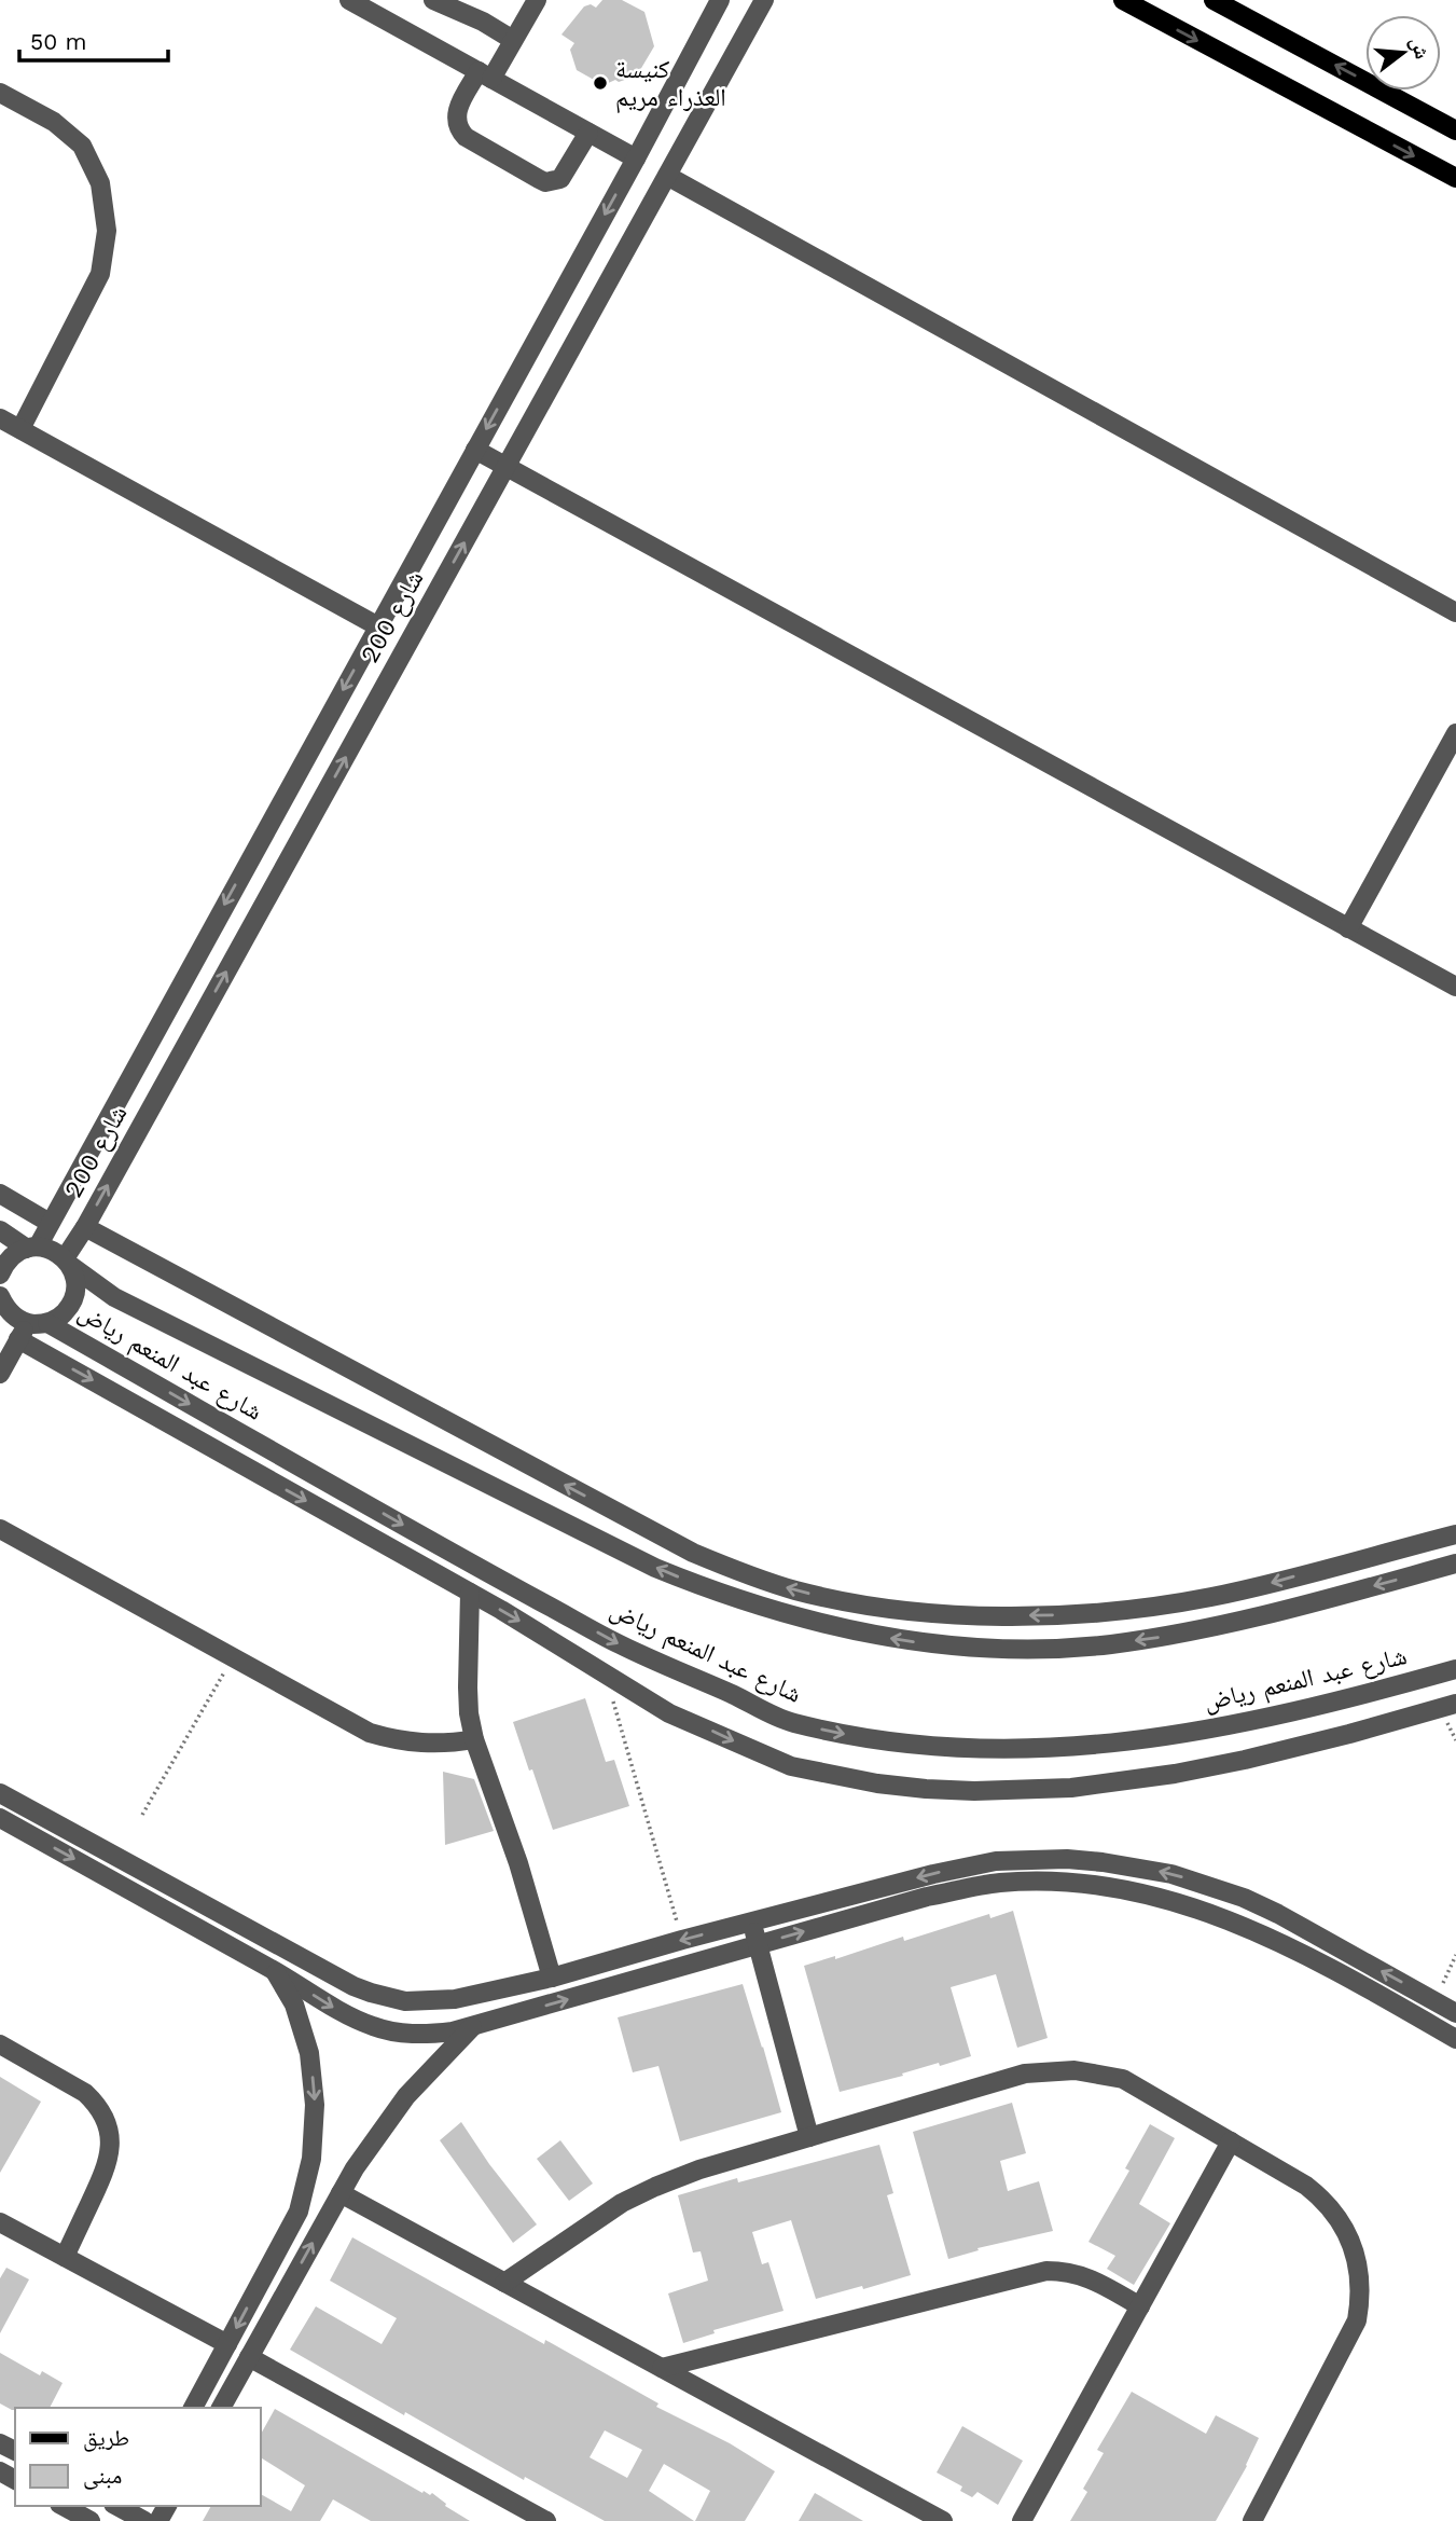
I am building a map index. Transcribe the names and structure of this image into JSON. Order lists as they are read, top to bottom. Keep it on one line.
{"streets":{"street":["شارع 200","شارع عبد المنعم رياض"]},"crossings":[["شارع 200","شارع عبد المنعم رياض"]],"places":["كنيسة العذراء مريم"],"legend":["طريق","مبنى"],"scale_bar":"50 m","north":"right"}
